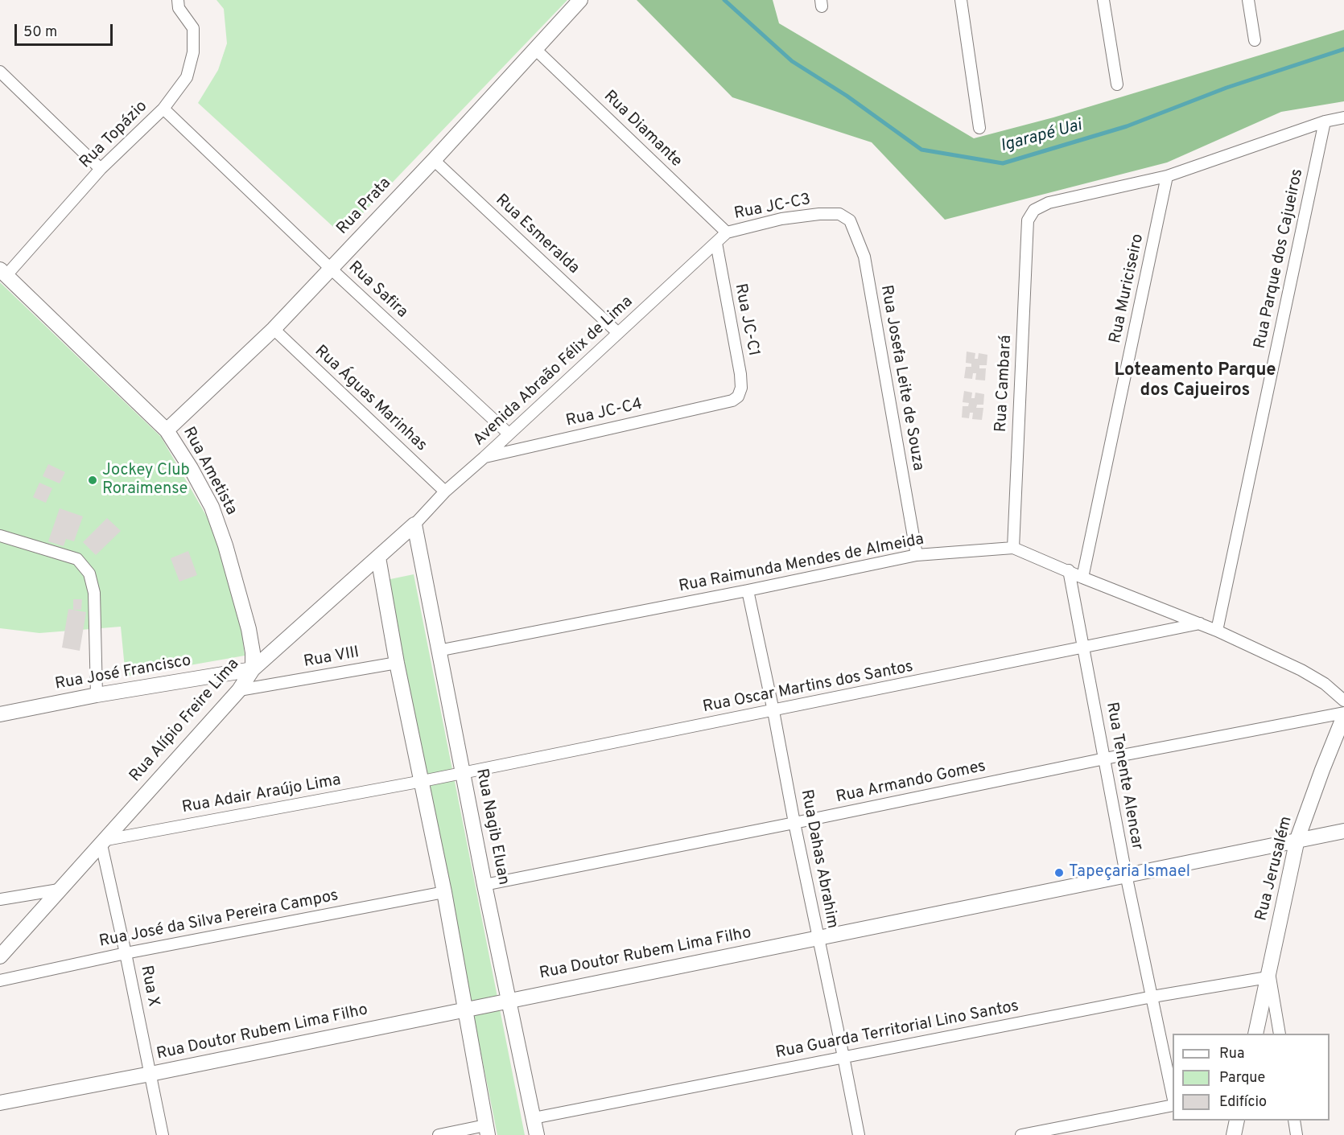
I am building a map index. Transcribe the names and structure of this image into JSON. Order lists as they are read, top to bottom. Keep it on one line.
{"streets":{"street":["Rua Diamante","Rua Topázio","Rua Prata","Rua JC-C3","Rua Esmeralda","Rua Parque dos Cajueiros","Rua Muriciseiro","Rua Safira","Rua JC-C1","Avenida Abraão Félix de Lima","Rua Josefa Leite de Souza","Rua Cambará","Rua Águas Marinhas","Rua JC-C4","Rua Ametista","Rua Raimunda Mendes de Almeida","Rua VIII","Rua José Francisco","Rua Oscar Martins dos Santos","Rua Alípio Freire Lima","Rua Tenente Alencar","Rua Armando Gomes","Rua Adair Araújo Lima","Rua Nagib Eluan","Rua Dahas Abrahim","Rua Jerusalém","Rua José da Silva Pereira Campos","Rua Doutor Rubem Lima Filho","Rua X","Rua Guarda Territorial Lino Santos"]},"crossings":[["Rua Diamante","Rua Prata"],["Rua Diamante","Rua JC-C3"],["Rua Topázio","Rua Safira"],["Rua Topázio","Rua Ametista"],["Rua Prata","Rua Esmeralda"],["Rua Prata","Rua Safira"],["Rua Prata","Rua Águas Marinhas"],["Rua Prata","Rua Ametista"],["Rua JC-C3","Rua JC-C1"],["Rua JC-C3","Avenida Abraão Félix de Lima"],["Rua JC-C3","Rua Josefa Leite de Souza"],["Rua Esmeralda","Avenida Abraão Félix de Lima"],["Rua Parque dos Cajueiros","Rua Raimunda Mendes de Almeida"],["Rua Muriciseiro","Rua Cambará"],["Rua Muriciseiro","Rua Raimunda Mendes de Almeida"],["Rua Safira","Avenida Abraão Félix de Lima"],["Rua JC-C1","Avenida Abraão Félix de Lima"],["Rua JC-C1","Rua JC-C4"],["Avenida Abraão Félix de Lima","Rua Águas Marinhas"],["Avenida Abraão Félix de Lima","Rua JC-C4"],["Avenida Abraão Félix de Lima","Rua Alípio Freire Lima"],["Avenida Abraão Félix de Lima","Rua Nagib Eluan"],["Rua Josefa Leite de Souza","Rua Raimunda Mendes de Almeida"],["Rua Cambará","Rua Raimunda Mendes de Almeida"],["Rua Ametista","Rua José Francisco"],["Rua Ametista","Rua Alípio Freire Lima"],["Rua Raimunda Mendes de Almeida","Rua Oscar Martins dos Santos"],["Rua Raimunda Mendes de Almeida","Rua Tenente Alencar"],["Rua Raimunda Mendes de Almeida","Rua Nagib Eluan"],["Rua Raimunda Mendes de Almeida","Rua Dahas Abrahim"],["Rua VIII","Rua Alípio Freire Lima"],["Rua José Francisco","Rua Alípio Freire Lima"],["Rua Oscar Martins dos Santos","Rua Tenente Alencar"],["Rua Oscar Martins dos Santos","Rua Adair Araújo Lima"],["Rua Oscar Martins dos Santos","Rua Nagib Eluan"],["Rua Oscar Martins dos Santos","Rua Dahas Abrahim"],["Rua Alípio Freire Lima","Rua Adair Araújo Lima"],["Rua Alípio Freire Lima","Rua Nagib Eluan"],["Rua Alípio Freire Lima","Rua X"],["Rua Tenente Alencar","Rua Armando Gomes"],["Rua Tenente Alencar","Rua Doutor Rubem Lima Filho"],["Rua Tenente Alencar","Rua Guarda Territorial Lino Santos"],["Rua Armando Gomes","Rua Nagib Eluan"],["Rua Armando Gomes","Rua Dahas Abrahim"],["Rua Armando Gomes","Rua Jerusalém"],["Rua Adair Araújo Lima","Rua X"],["Rua Nagib Eluan","Rua Doutor Rubem Lima Filho"],["Rua Nagib Eluan","Rua Guarda Territorial Lino Santos"],["Rua Dahas Abrahim","Rua Doutor Rubem Lima Filho"],["Rua Dahas Abrahim","Rua Guarda Territorial Lino Santos"],["Rua Jerusalém","Rua Doutor Rubem Lima Filho"],["Rua Jerusalém","Rua Guarda Territorial Lino Santos"],["Rua José da Silva Pereira Campos","Rua X"],["Rua Doutor Rubem Lima Filho","Rua X"]],"districts":["Loteamento Parque dos Cajueiros"],"water":["Igarapé Uai"],"places":["Jockey Club Roraimense","Tapeçaria Ismael"],"legend":["Rua","Parque","Edifício"],"scale_bar":"50 m"}
